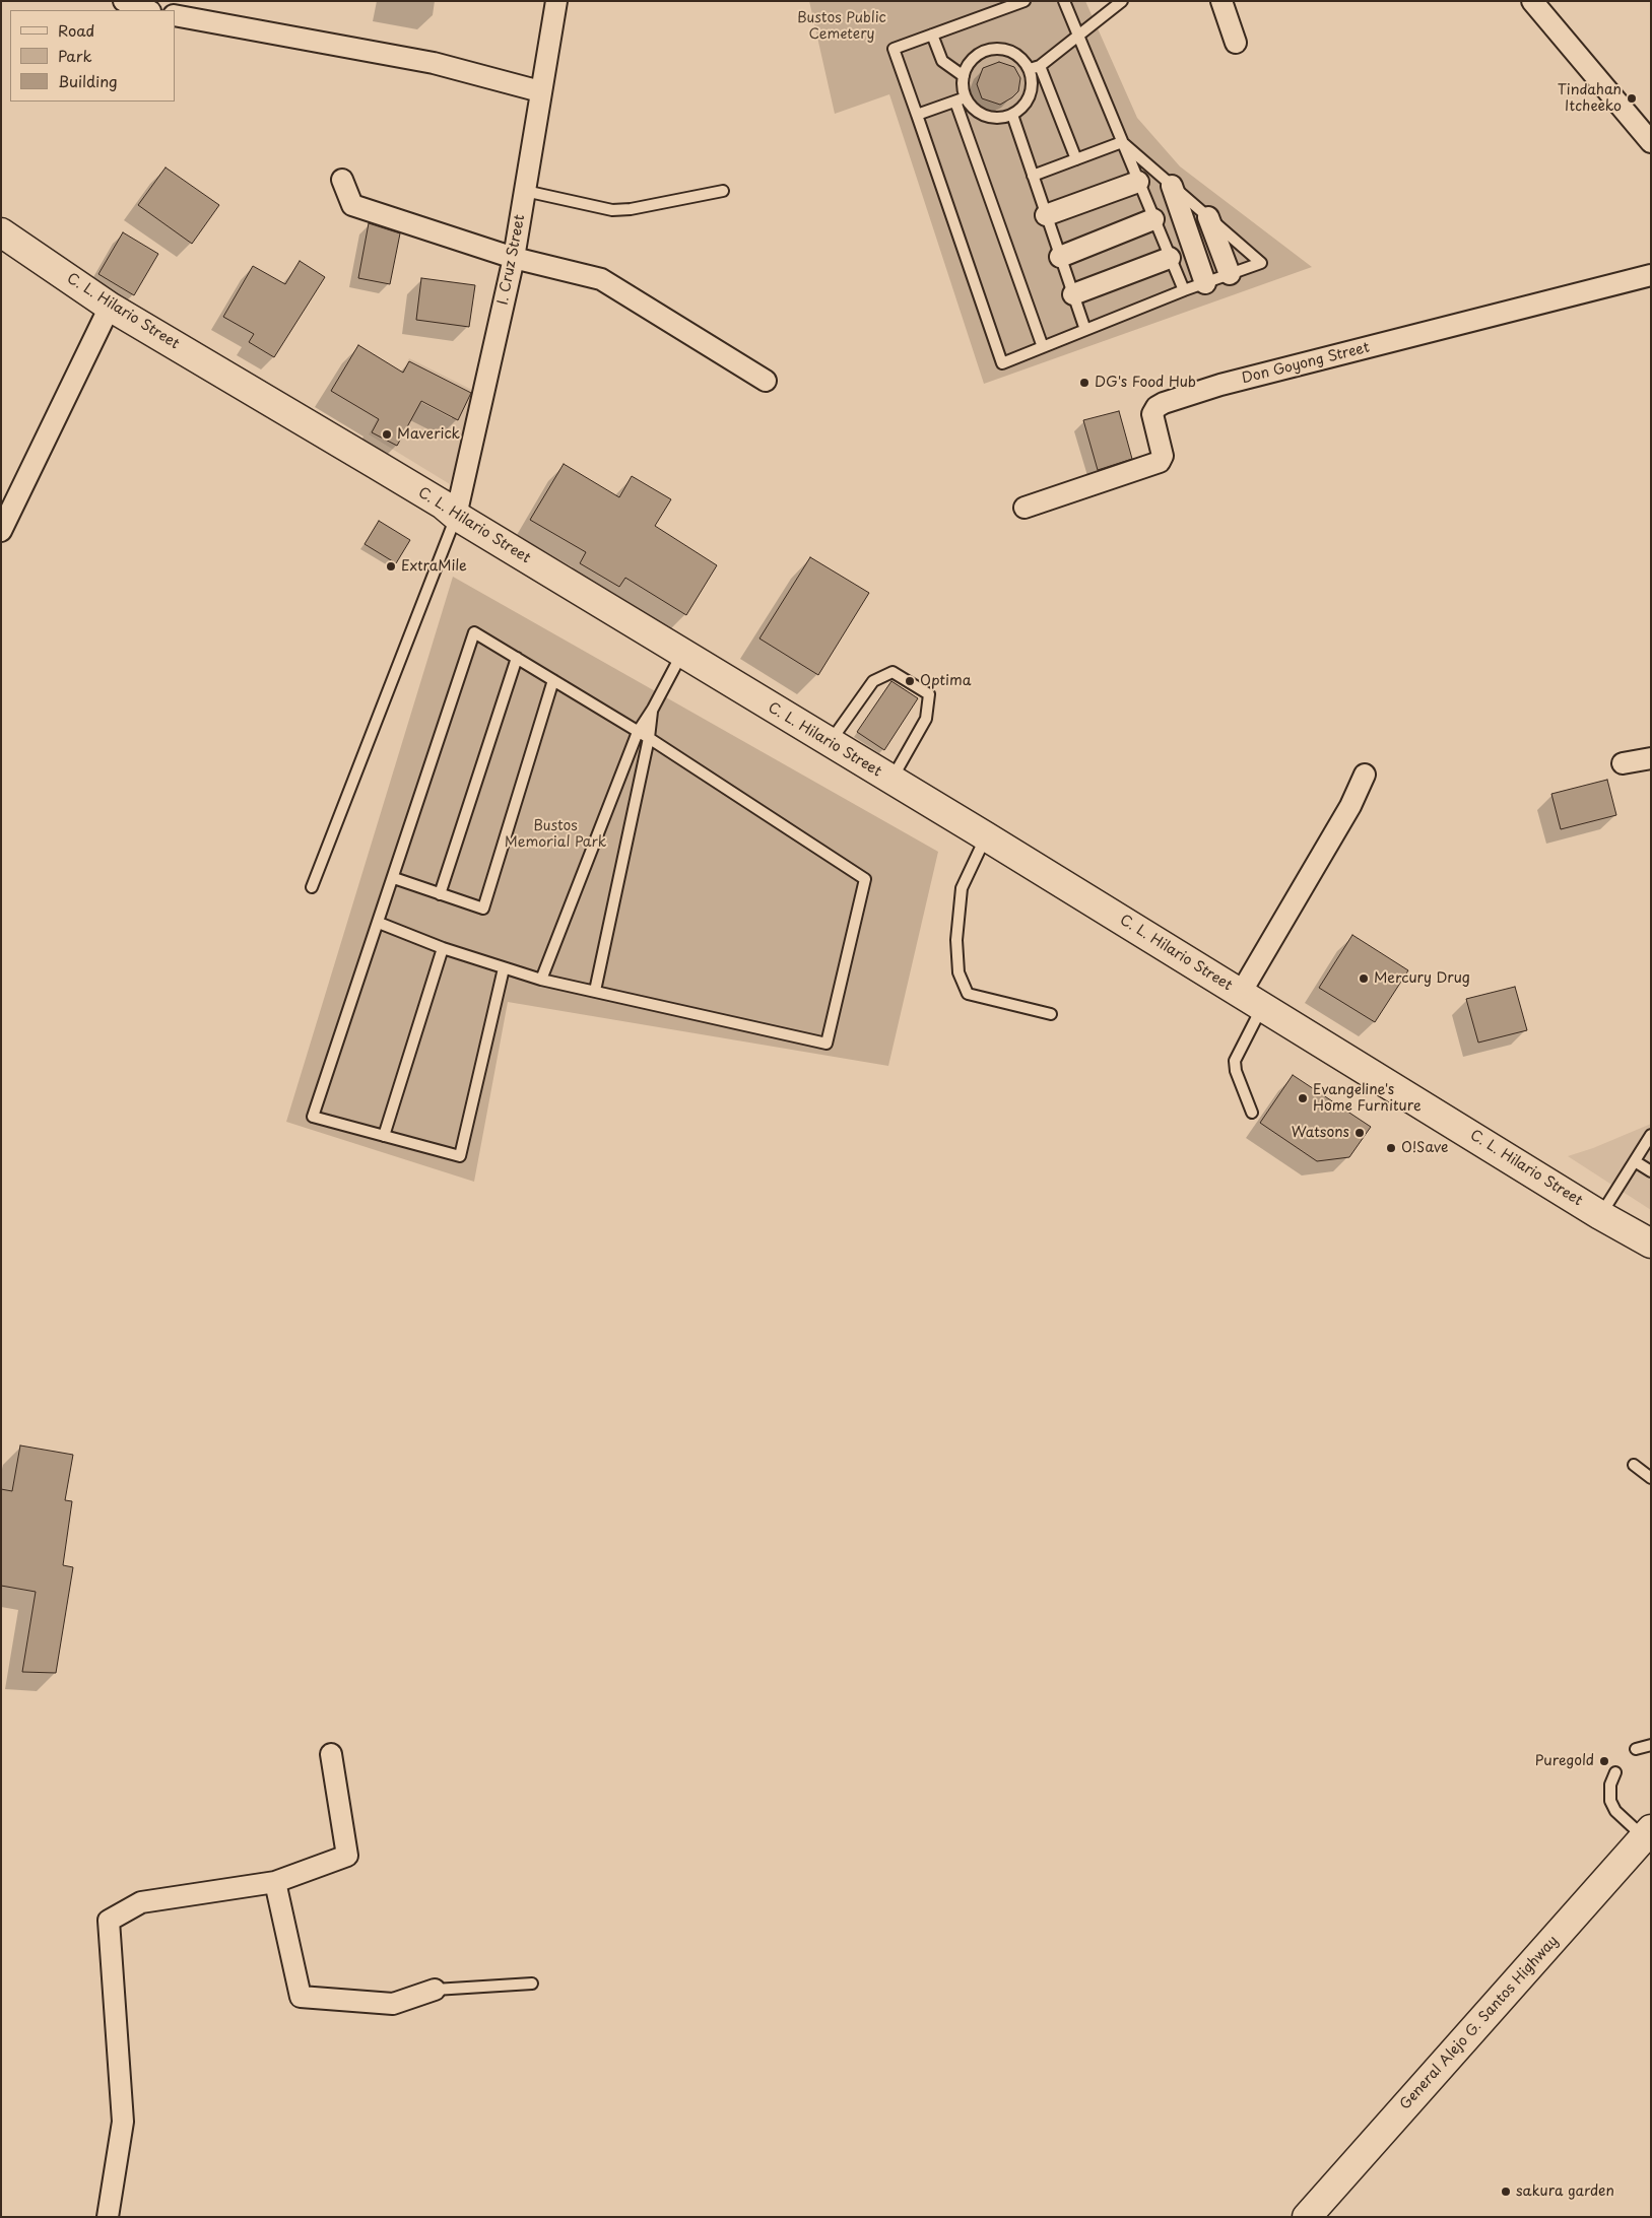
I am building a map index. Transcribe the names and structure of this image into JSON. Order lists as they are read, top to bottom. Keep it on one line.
{"streets":{"main road":["C. L. Hilario Street","General Alejo G. Santos Highway"],"street":["I. Cruz Street","Don Goyong Street"]},"crossings":[["I. Cruz Street","C. L. Hilario Street"]],"parks":["Bustos Public Cemetery","Bustos Memorial Park"],"places":["Tindahan Itcheeko","DG's Food Hub","Maverick","ExtraMile","Optima","Mercury Drug","Evangeline's Home Furniture","Watsons","O!Save","Puregold","sakura garden"],"legend":["Road","Park","Building"]}
